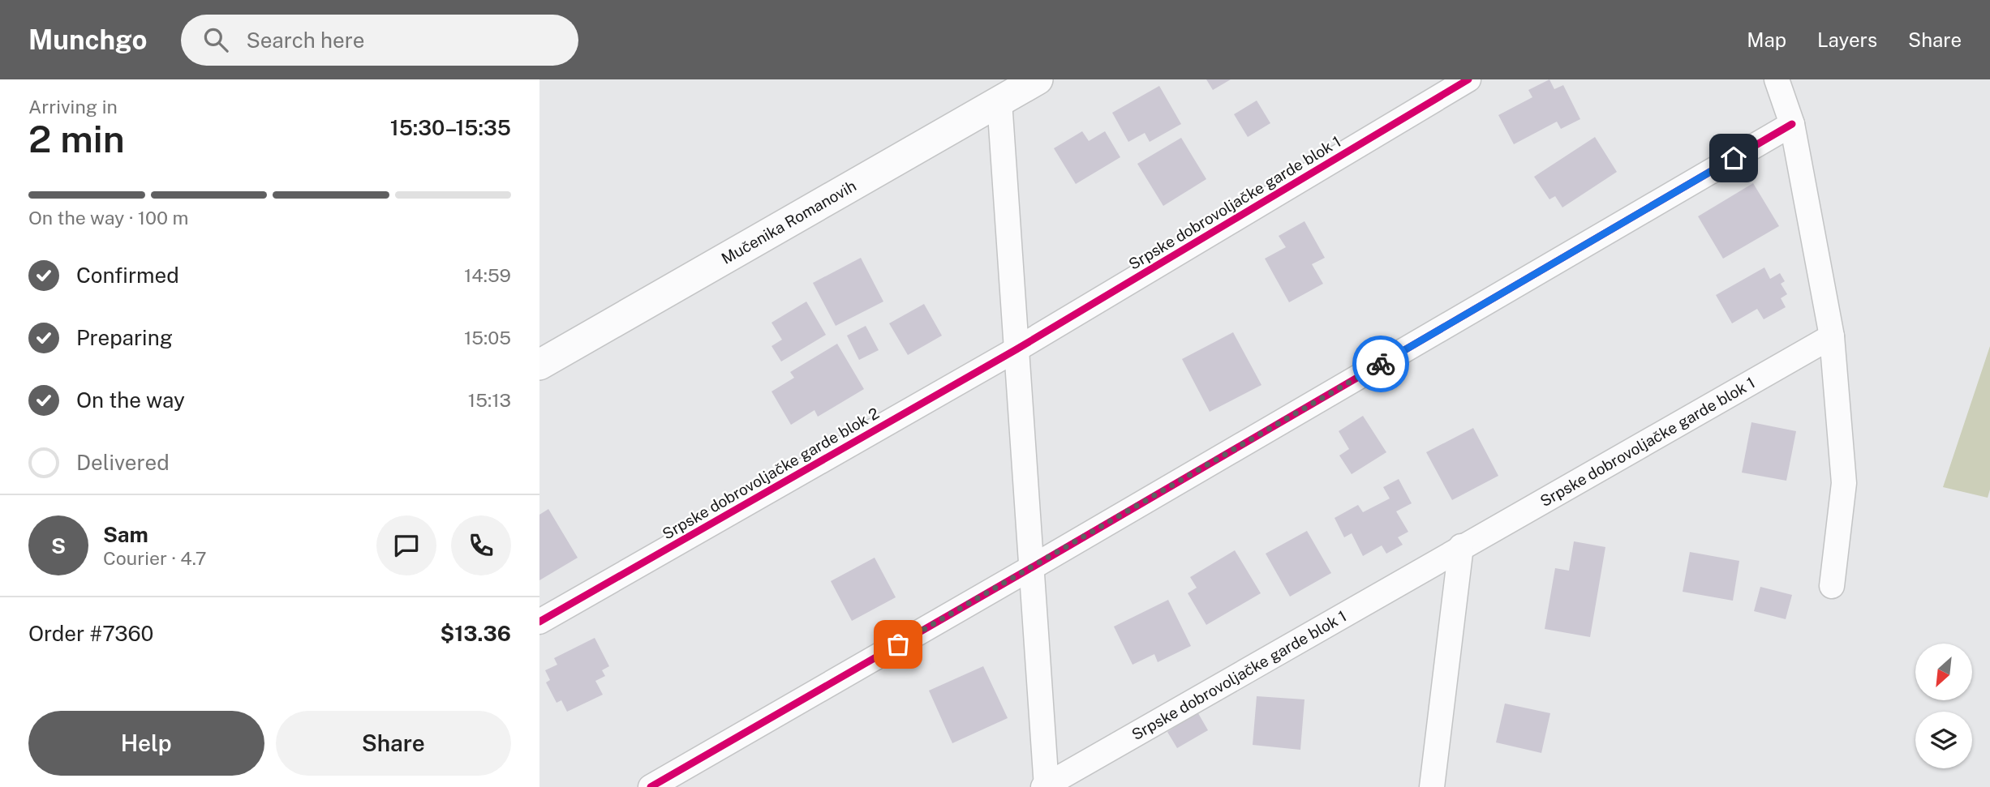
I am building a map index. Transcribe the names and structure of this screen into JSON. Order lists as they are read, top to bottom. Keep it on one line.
{"streets":{"street":["Srpske dobrovoljačke garde blok 1","Mučenika Romanovih","Srpske dobrovoljačke garde blok 2"]},"crossings":[["Srpske dobrovoljačke garde blok 1","Mučenika Romanovih"],["Srpske dobrovoljačke garde blok 1","Srpske dobrovoljačke garde blok 2"]],"north":"bottom left","page":{"header":"Munchgo","search":"Search here","nav":["Map","Layers","Share"],"heading":["2 min","Arriving in","15:30–15:35"],"panel":["Sam","Courier · 4.7","Order #7360","$13.36"],"bar":"On the way · 100 m","list":[["Confirmed","14:59"],["Preparing","15:05"],["On the way","15:13"],"Delivered"],"round":"S","buttons":["Help","Share"]}}
